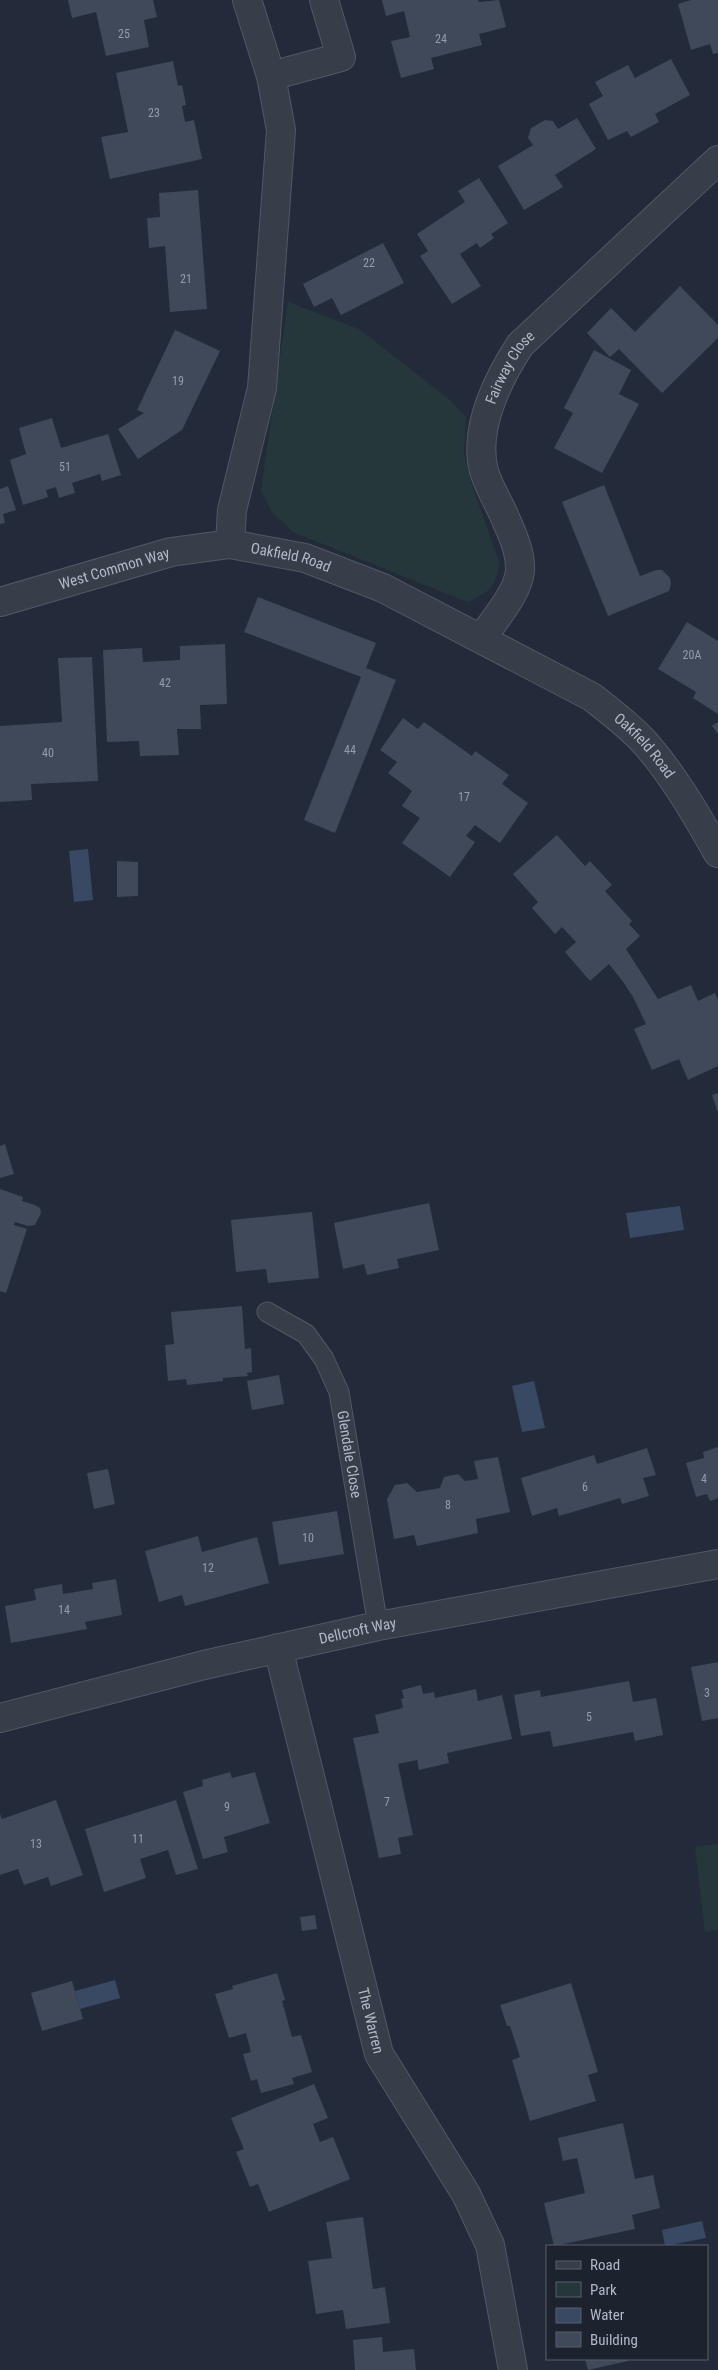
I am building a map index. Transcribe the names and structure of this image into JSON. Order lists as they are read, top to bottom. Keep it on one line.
{"streets":{"street":["Fairway Close","Oakfield Road","West Common Way","Dellcroft Way","The Warren"],"lane":["Glendale Close"]},"crossings":[["Fairway Close","Oakfield Road"],["Oakfield Road","West Common Way"],["Glendale Close","Dellcroft Way"],["Dellcroft Way","The Warren"]],"house_numbers":["25","24","23","22","21","19","51","20A","42","44","40","17","4","6","8","10","12","14","3","5","7","9","11","13"],"legend":["Road","Park","Water","Building"]}
